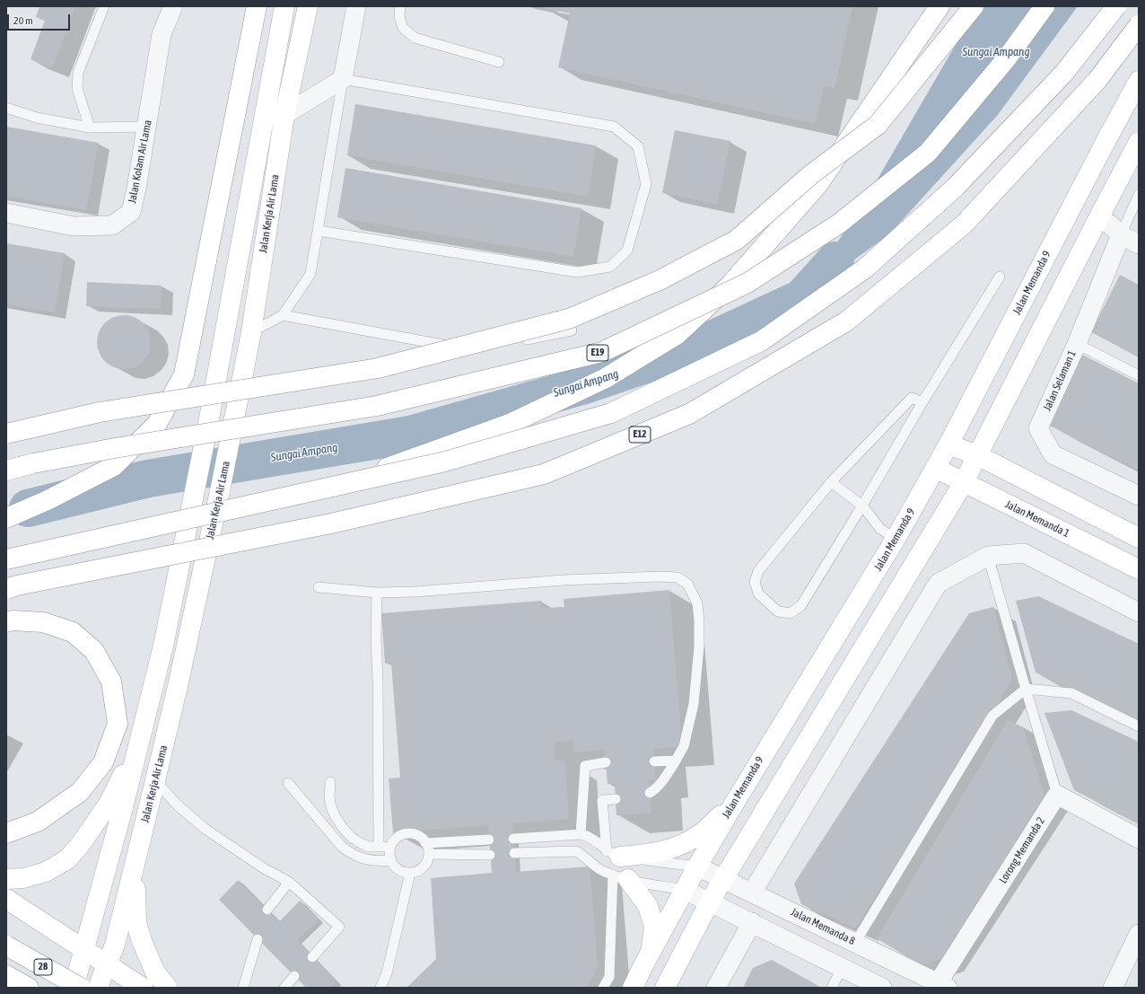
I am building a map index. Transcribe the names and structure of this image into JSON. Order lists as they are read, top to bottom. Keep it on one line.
{"streets":{"main road":["Jalan Kerja Air Lama","Jalan Memanda 9","E19","E12","Jalan Memanda 1","28"],"street":["Jalan Kolam Air Lama","Jalan Selaman 1","Lorong Memanda 2","Jalan Memanda 8"]},"crossings":[["Jalan Memanda 9","Jalan Memanda 1"],["Jalan Memanda 9","Jalan Memanda 8"],["Lorong Memanda 2","Jalan Memanda 8"]],"water":["Sungai Ampang"],"scale_bar":"20 m"}
